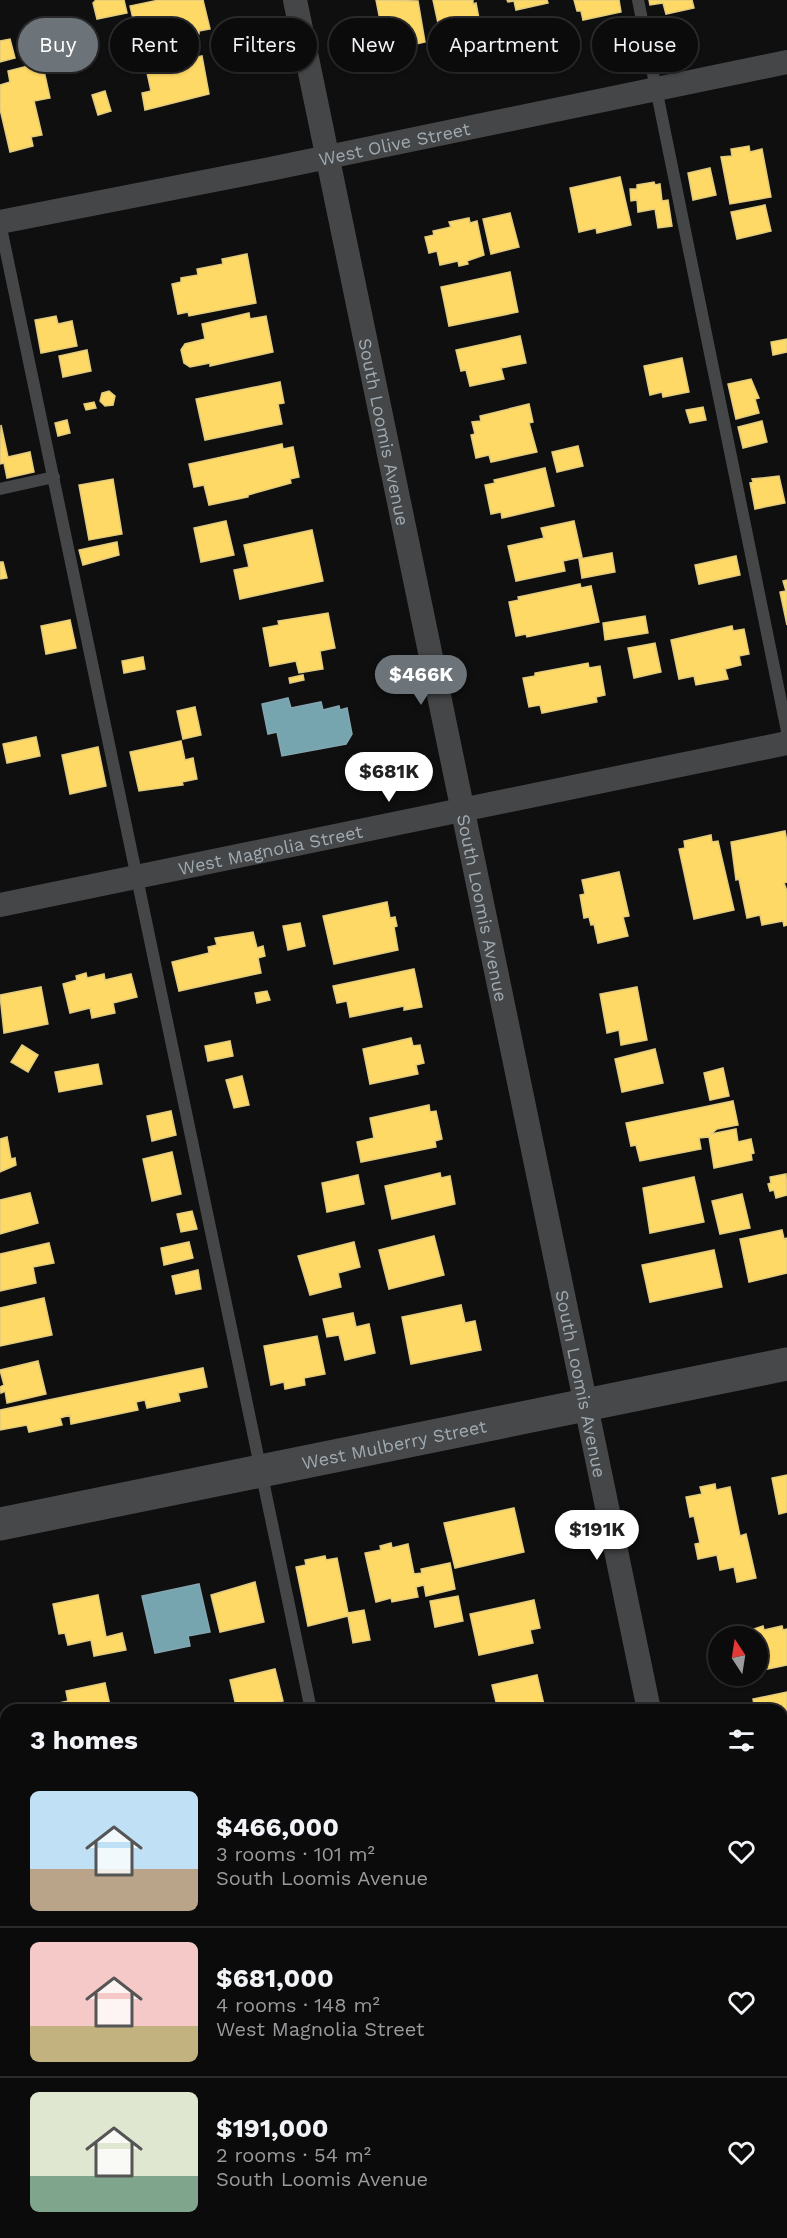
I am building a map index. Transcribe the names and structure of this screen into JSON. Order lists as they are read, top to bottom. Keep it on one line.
{"streets":{"main road":["West Mulberry Street"],"street":["West Olive Street","South Loomis Avenue","West Magnolia Street"]},"crossings":[["West Olive Street","South Loomis Avenue"],["South Loomis Avenue","West Magnolia Street"],["South Loomis Avenue","West Mulberry Street"]],"north":"top","page":{"chip":["Buy","Rent","Filters","New","Apartment","House"],"price":["$466K","$681K","$191K"],"heading":"3 homes","list":[{"name":"$466,000","note":"3 rooms · 101 m² · South Loomis Avenue"},{"name":"$681,000","note":"4 rooms · 148 m² · West Magnolia Street"},{"name":"$191,000","note":"2 rooms · 54 m² · South Loomis Avenue"}]}}
